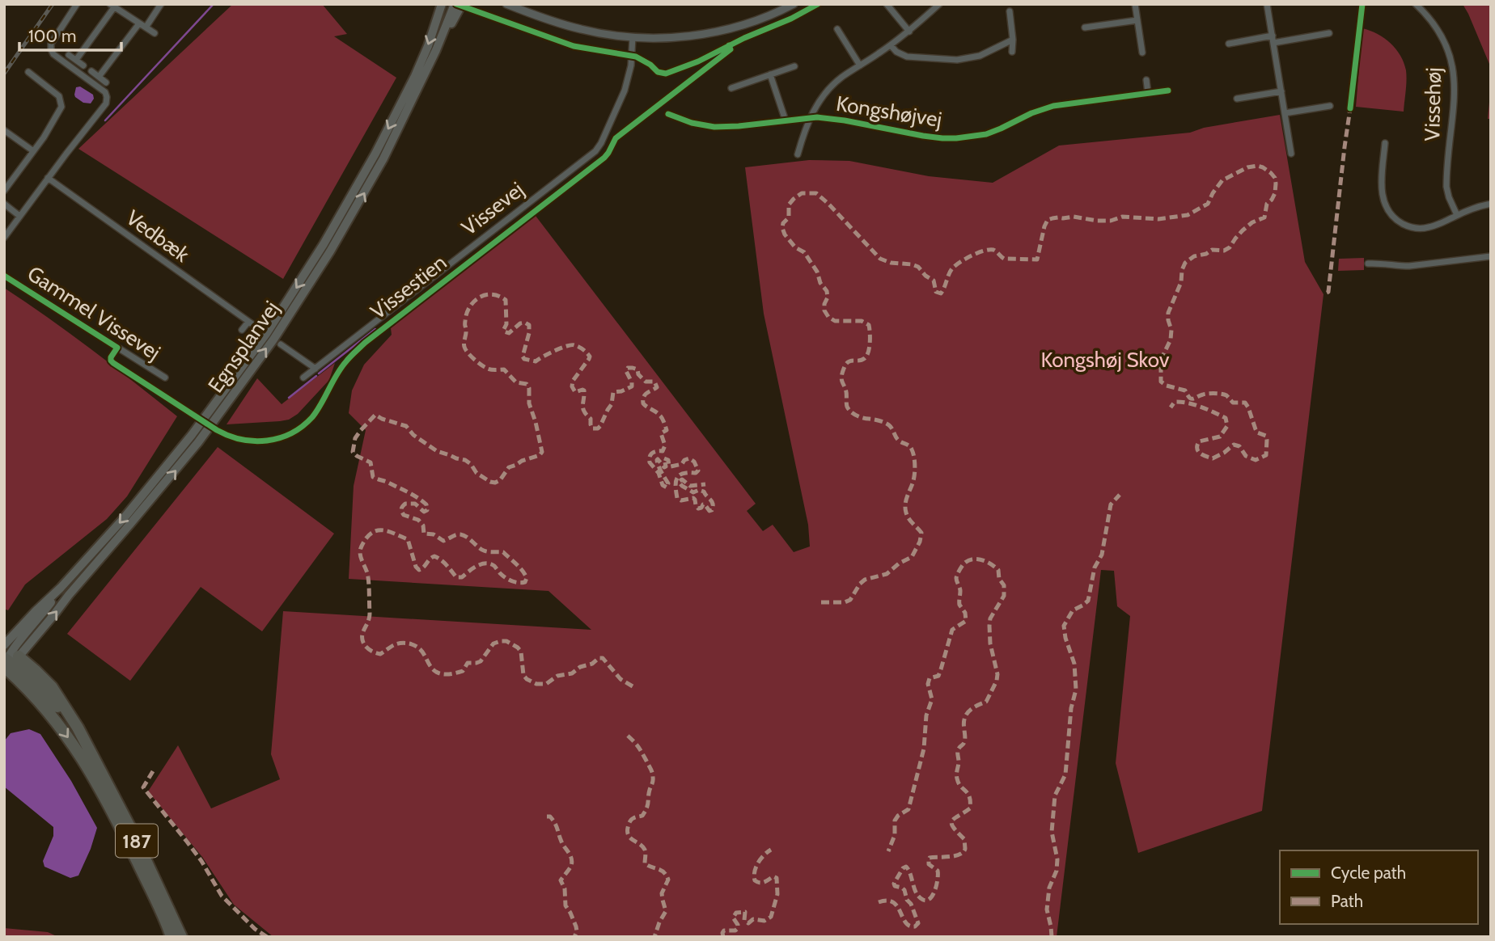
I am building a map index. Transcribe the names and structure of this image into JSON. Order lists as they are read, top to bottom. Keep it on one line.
{"streets":{"highway":["187"],"main road":["Egnsplanvej"],"street":["Vissehøj","Kongshøjvej","Vissevej","Vedbæk","Gammel Vissevej"],"cycle path":["Vissestien"]},"crossings":[["Egnsplanvej","187"]],"parks":["Kongshøj Skov"],"legend":["Cycle path","Path"],"scale_bar":"100 m"}
